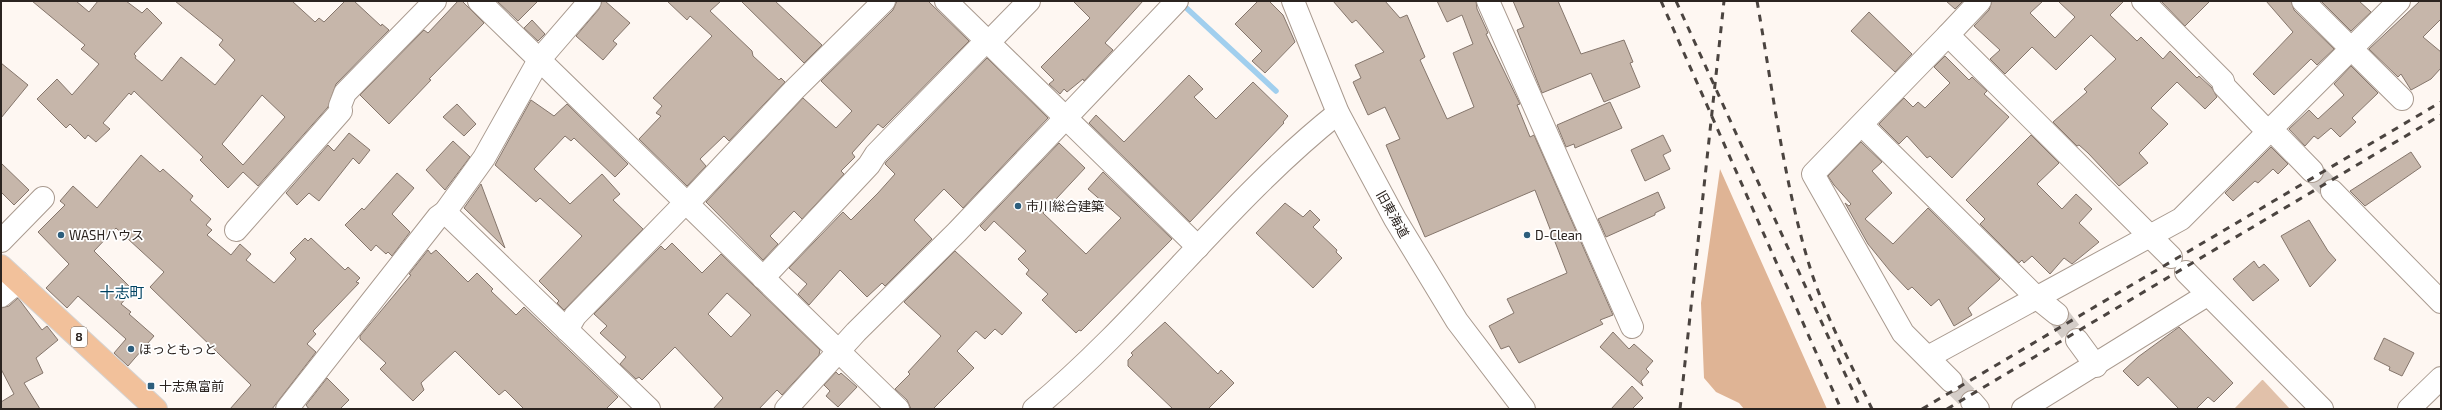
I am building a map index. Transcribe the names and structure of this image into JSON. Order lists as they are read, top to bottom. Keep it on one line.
{"streets":{"main road":["8"],"street":["旧東海道"]},"districts":["十志町"],"places":{"other":["市川総合建築","WASHハウス","D-Clean","ほっともっと"],"transit":["十志魚富前"]}}
